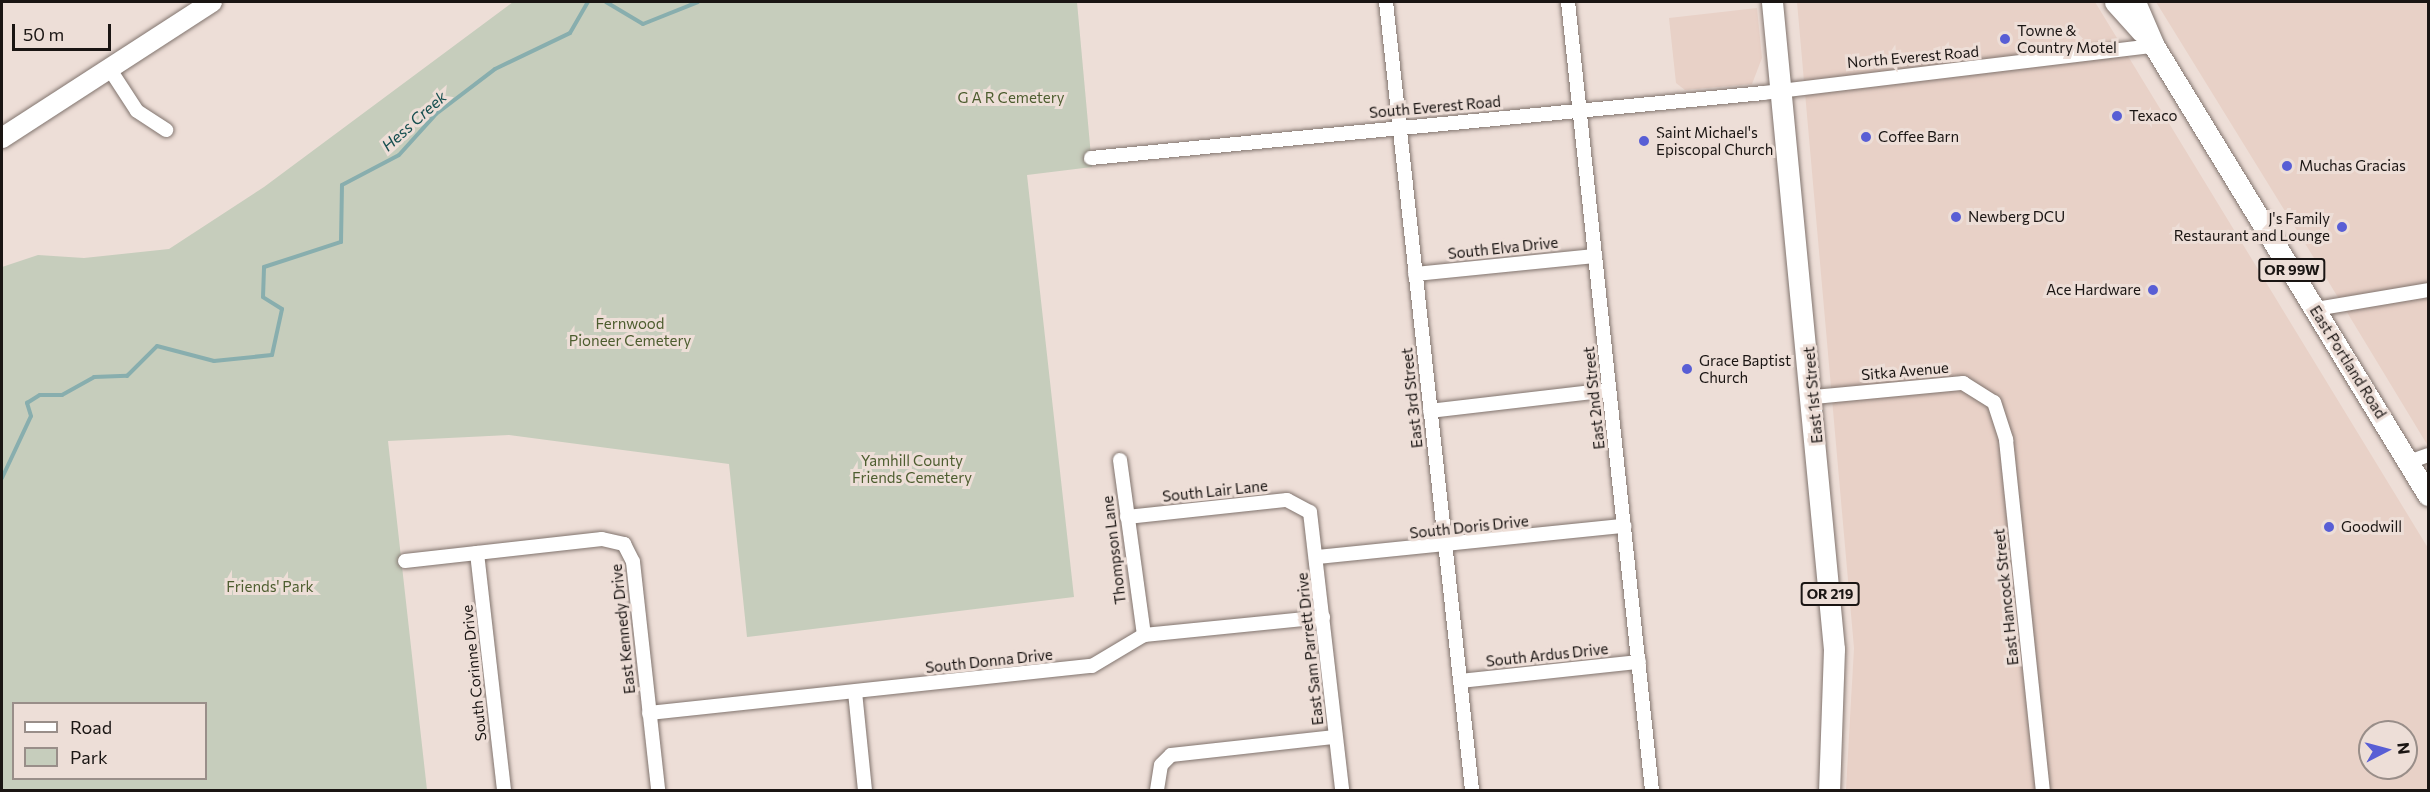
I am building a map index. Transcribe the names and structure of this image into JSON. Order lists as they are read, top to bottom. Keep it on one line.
{"streets":{"main road":["OR 99W","East Portland Road","East 1st Street","OR 219"],"street":["North Everest Road","South Everest Road","South Elva Drive","Sitka Avenue","East 3rd Street","East 2nd Street","South Lair Lane","South Doris Drive","Thompson Lane","East Hancock Street","East Kennedy Drive","East Sam Parrett Drive","South Ardus Drive","South Donna Drive","South Corinne Drive"]},"crossings":[["North Everest Road","South Everest Road"],["North Everest Road","East Portland Road"],["North Everest Road","East 1st Street"],["South Everest Road","East 1st Street"],["South Everest Road","East 3rd Street"],["South Everest Road","East 2nd Street"],["South Elva Drive","East 3rd Street"],["South Elva Drive","East 2nd Street"],["Sitka Avenue","East 1st Street"],["Sitka Avenue","East Hancock Street"],["East 3rd Street","South Doris Drive"],["East 3rd Street","South Ardus Drive"],["East 2nd Street","South Doris Drive"],["East 2nd Street","South Ardus Drive"],["South Lair Lane","Thompson Lane"],["South Lair Lane","East Sam Parrett Drive"],["South Doris Drive","East Sam Parrett Drive"],["Thompson Lane","South Donna Drive"],["East Kennedy Drive","South Donna Drive"],["East Kennedy Drive","South Corinne Drive"],["East Sam Parrett Drive","South Donna Drive"]],"water":["Hess Creek"],"parks":["G A R Cemetery","Fernwood Pioneer Cemetery","Yamhill County Friends Cemetery","Friends' Park"],"places":["Towne & Country Motel","Texaco","Coffee Barn","Saint Michael's Episcopal Church","Muchas Gracias","Newberg DCU","J's Family Restaurant and Lounge","Ace Hardware","Grace Baptist Church","Goodwill"],"legend":["Road","Park"],"scale_bar":"50 m","north":"right"}
